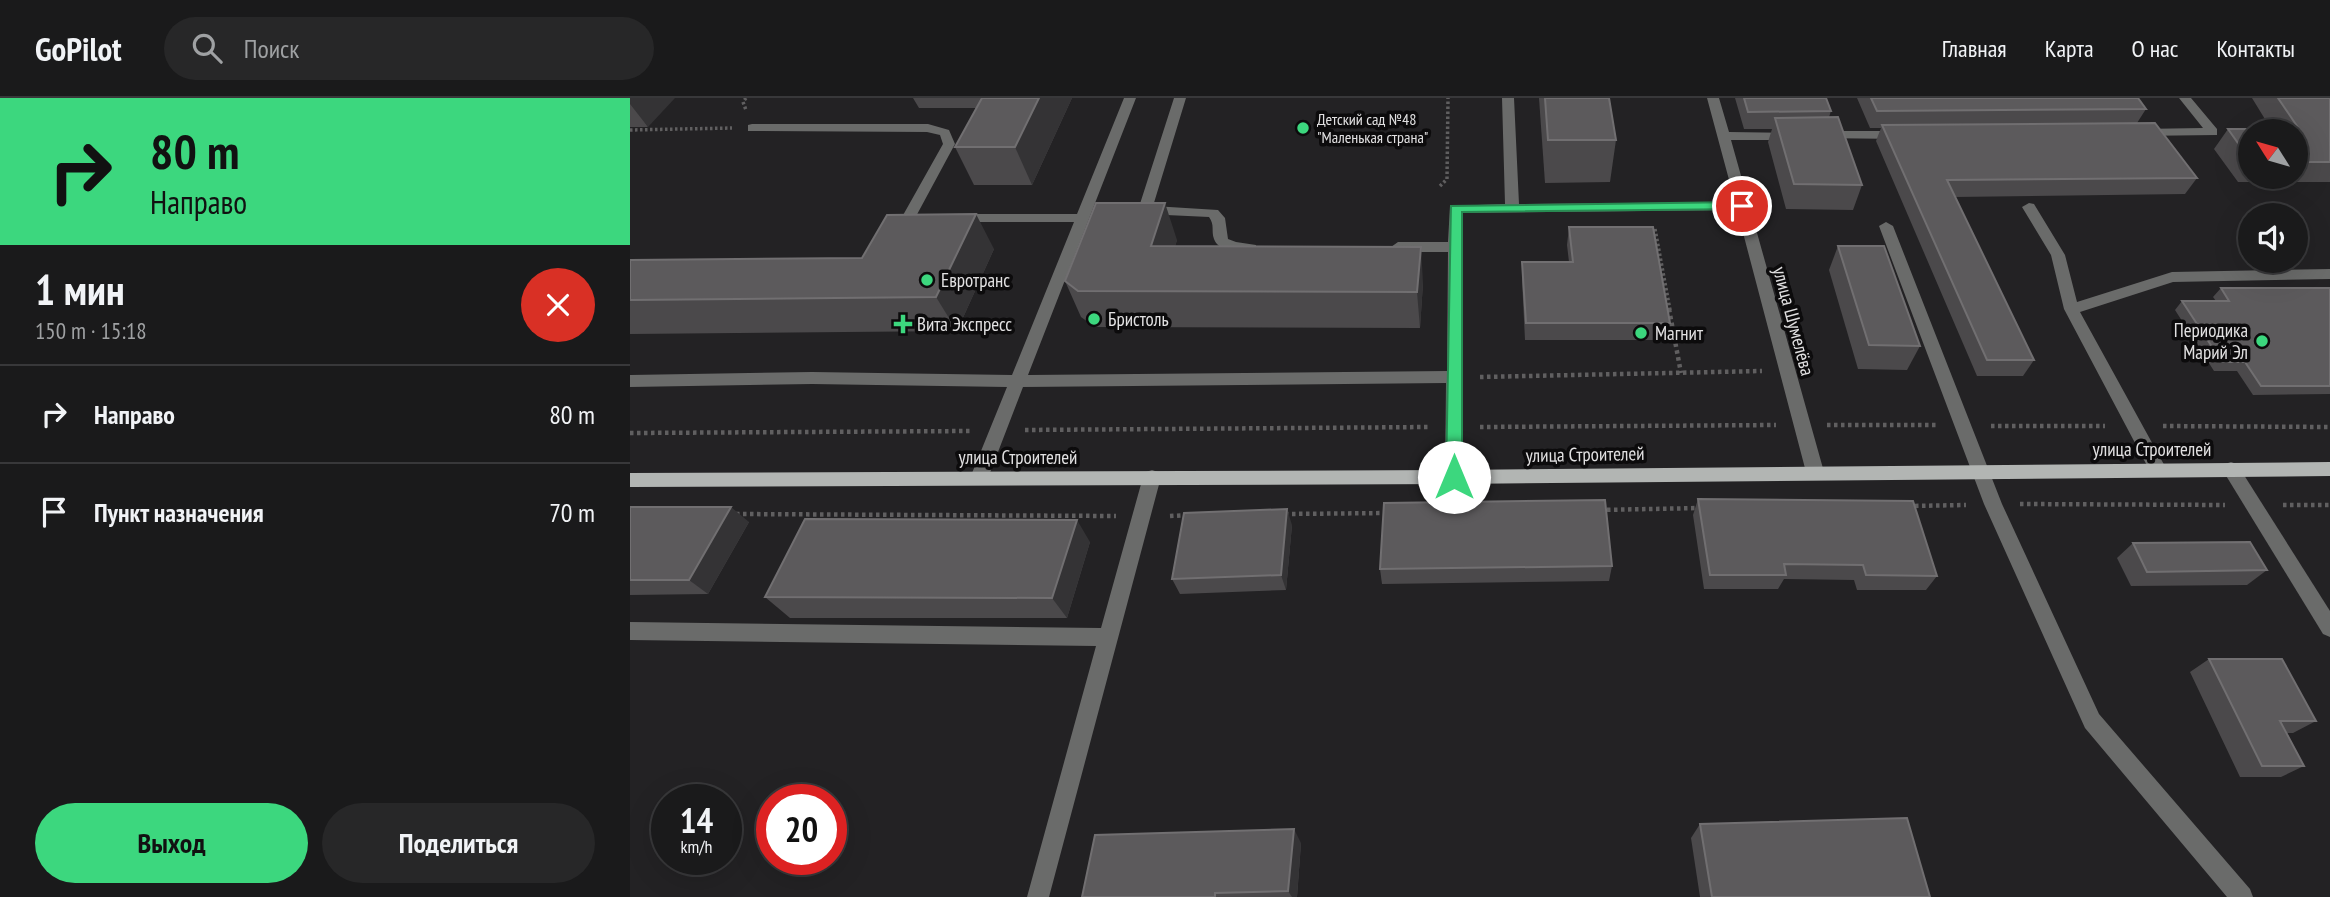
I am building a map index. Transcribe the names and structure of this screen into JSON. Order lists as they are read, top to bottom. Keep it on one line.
{"streets":{"main road":["улица Строителей"],"street":["улица Шумелёва"]},"crossings":[["улица Шумелёва","улица Строителей"]],"places":{"other":["Детский сад №48 \"Маленькая страна\"","Евротранс","Бристоль","Магнит","Периодика Марий Эл"],"health":["Вита Экспресс"]},"north":"top left","page":{"header":"GoPilot","search":"Поиск","nav":["Главная","Карта","О нас","Контакты"],"turn":["80 m","Направо"],"heading":["1 мин","150 m · 15:18"],"list":[{"name":"Направо","value":"80 m"},{"name":"Пункт назначения","value":"70 m"}],"speed":"14 km/h","limit":"20","buttons":["Выход","Поделиться"]}}
